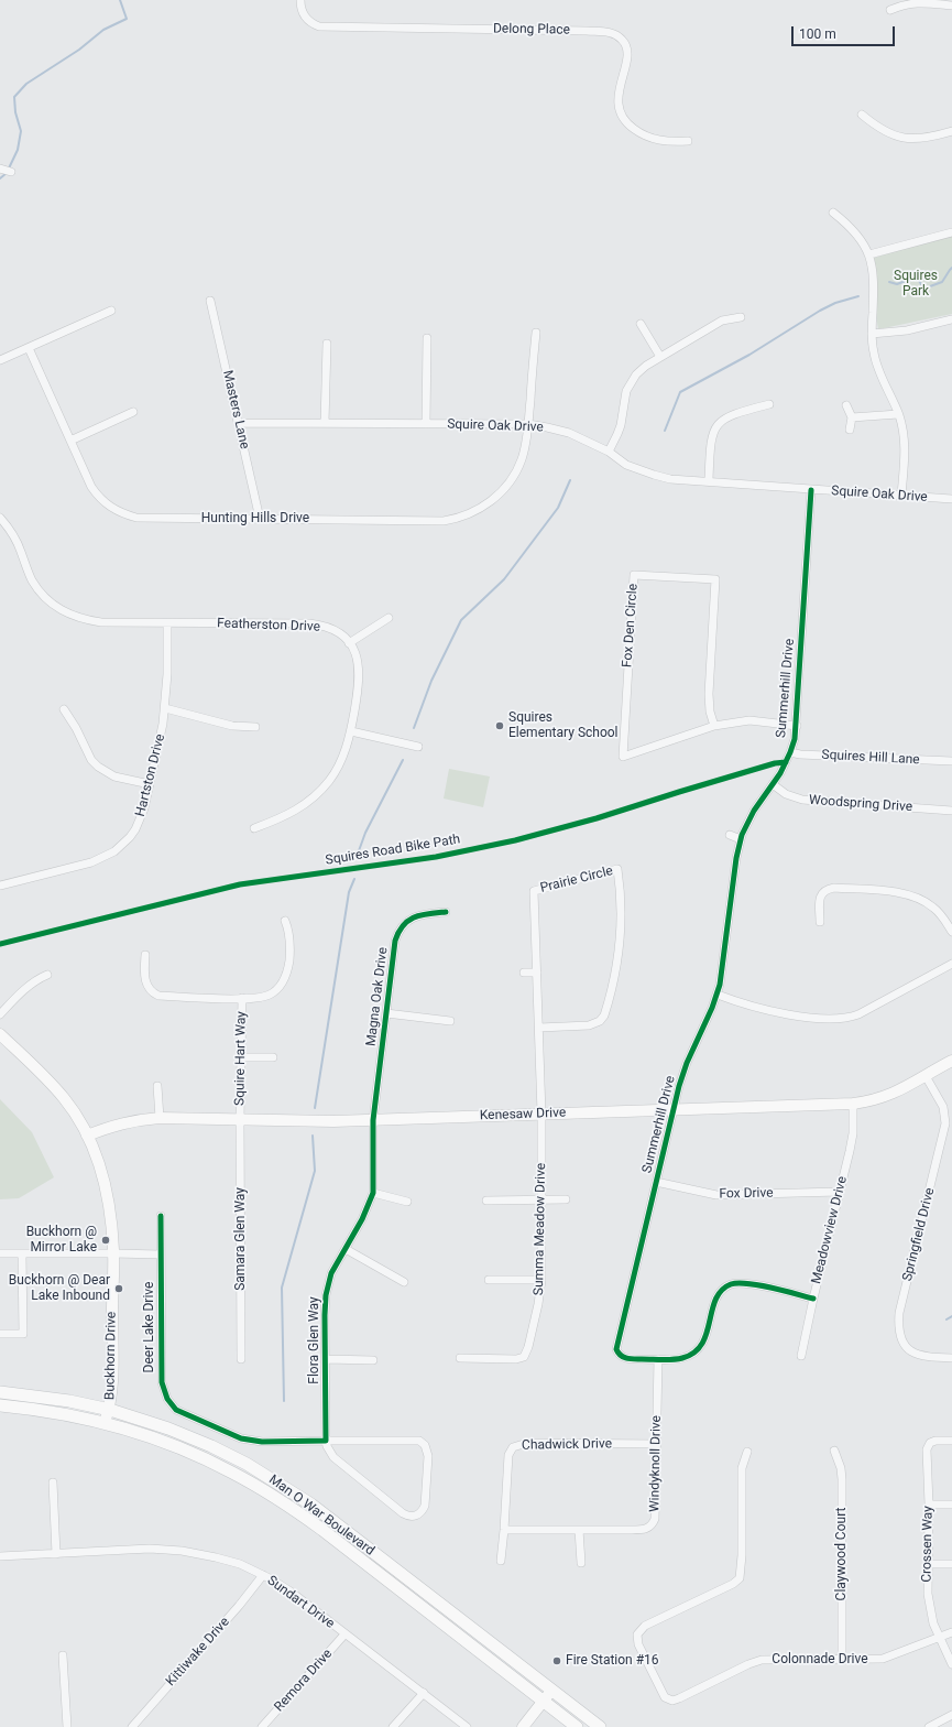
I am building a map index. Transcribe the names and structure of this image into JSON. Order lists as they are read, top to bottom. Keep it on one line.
{"streets":{"main road":["Man O War Boulevard"],"street":["Delong Place","Masters Lane","Squire Oak Drive","Hunting Hills Drive","Featherston Drive","Fox Den Circle","Summerhill Drive","Squires Hill Lane","Hartston Drive","Woodspring Drive","Prairie Circle","Magna Oak Drive","Squire Hart Way","Kenesaw Drive","Fox Drive","Summa Meadow Drive","Meadowview Drive","Springfield Drive","Samara Glen Way","Deer Lake Drive","Flora Glen Way","Buckhorn Drive","Chadwick Drive","Windyknoll Drive","Crossen Way","Claywood Court","Sundart Drive","Kittiwake Drive","Colonnade Drive","Remora Drive"],"cycle path":["Squires Road Bike Path"]},"crossings":[["Masters Lane","Squire Oak Drive"],["Masters Lane","Hunting Hills Drive"],["Squire Oak Drive","Hunting Hills Drive"],["Squire Oak Drive","Summerhill Drive"],["Featherston Drive","Hartston Drive"],["Fox Den Circle","Summerhill Drive"],["Summerhill Drive","Squires Hill Lane"],["Summerhill Drive","Woodspring Drive"],["Summerhill Drive","Kenesaw Drive"],["Summerhill Drive","Fox Drive"],["Summerhill Drive","Meadowview Drive"],["Summerhill Drive","Windyknoll Drive"],["Prairie Circle","Kenesaw Drive"],["Prairie Circle","Summa Meadow Drive"],["Magna Oak Drive","Kenesaw Drive"],["Magna Oak Drive","Flora Glen Way"],["Squire Hart Way","Kenesaw Drive"],["Squire Hart Way","Samara Glen Way"],["Kenesaw Drive","Summa Meadow Drive"],["Kenesaw Drive","Meadowview Drive"],["Kenesaw Drive","Springfield Drive"],["Kenesaw Drive","Samara Glen Way"],["Kenesaw Drive","Flora Glen Way"],["Kenesaw Drive","Buckhorn Drive"],["Fox Drive","Meadowview Drive"],["Deer Lake Drive","Flora Glen Way"],["Buckhorn Drive","Man O War Boulevard"],["Chadwick Drive","Windyknoll Drive"],["Crossen Way","Colonnade Drive"],["Claywood Court","Colonnade Drive"],["Sundart Drive","Kittiwake Drive"],["Sundart Drive","Remora Drive"]],"parks":["Squires Park"],"places":["Squires Elementary School","Buckhorn @ Mirror Lake","Buckhorn @ Dear Lake Inbound","Fire Station #16"],"scale_bar":"100 m"}
